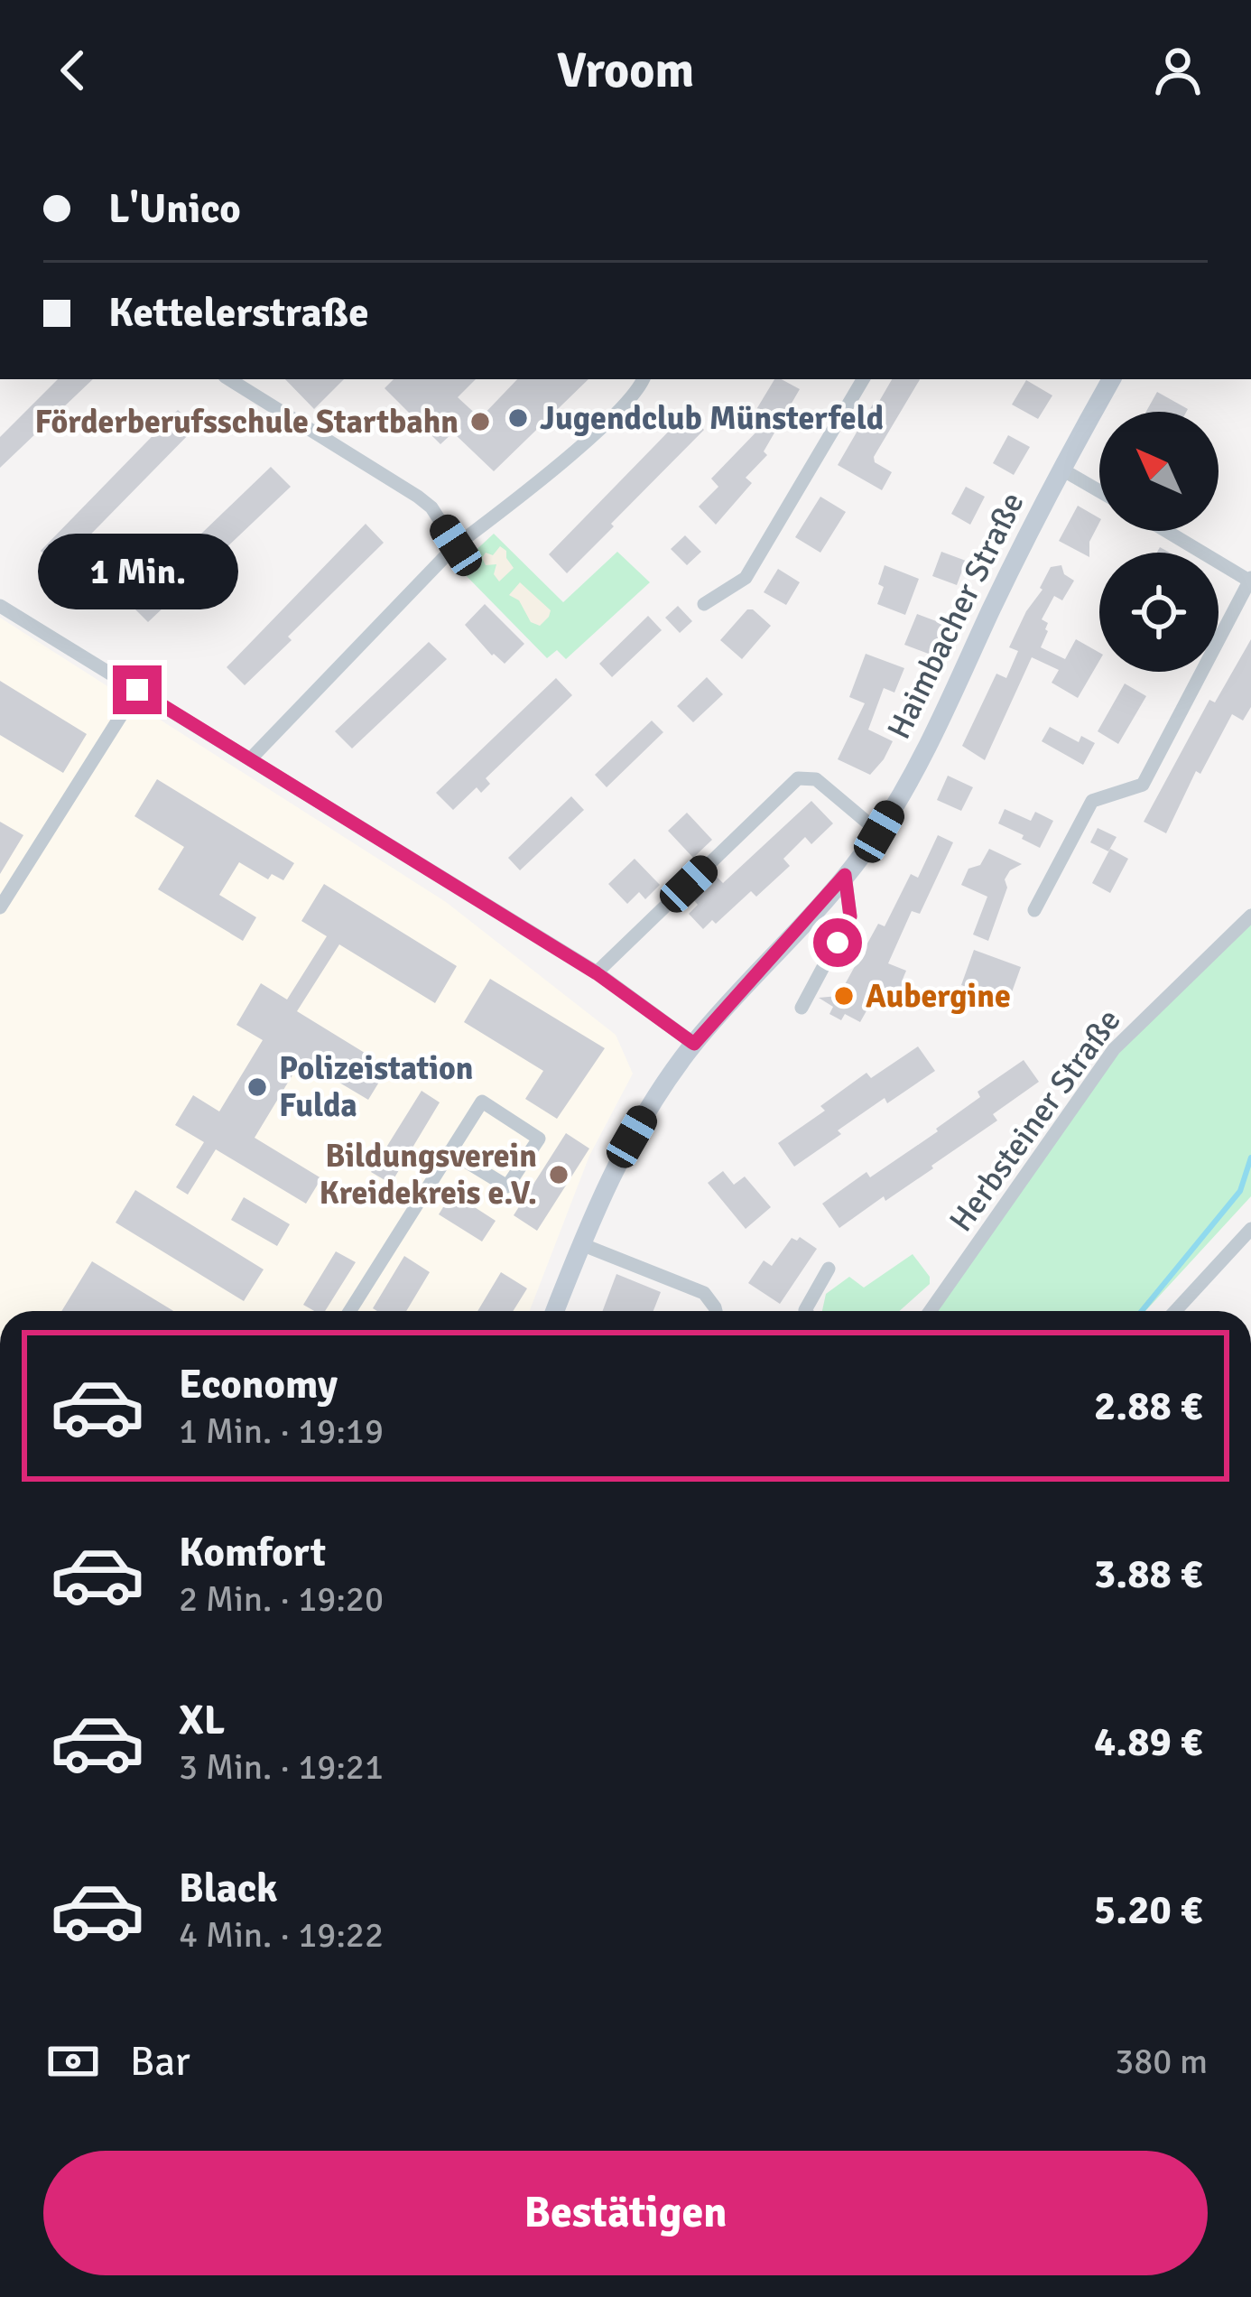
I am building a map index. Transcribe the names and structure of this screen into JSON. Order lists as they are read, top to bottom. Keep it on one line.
{"streets":{"main road":["Haimbacher Straße"],"street":["Herbsteiner Straße"]},"places":["Jugendclub Münsterfeld","Förderberufsschule Startbahn","Aubergine","Polizeistation Fulda","Bildungsverein Kreidekreis e.V."],"north":"top left","page":{"header":"Vroom","banner":["L'Unico","Kettelerstraße"],"bubble":"1 Min.","list":[{"name":"Economy","note":"1 Min. · 19:19","value":"2.88 €"},{"name":"Komfort","note":"2 Min. · 19:20","value":"3.88 €"},{"name":"XL","note":"3 Min. · 19:21","value":"4.89 €"},{"name":"Black","note":"4 Min. · 19:22","value":"5.20 €"}],"pay":["Bar","380 m"],"buttons":"Bestätigen"}}
